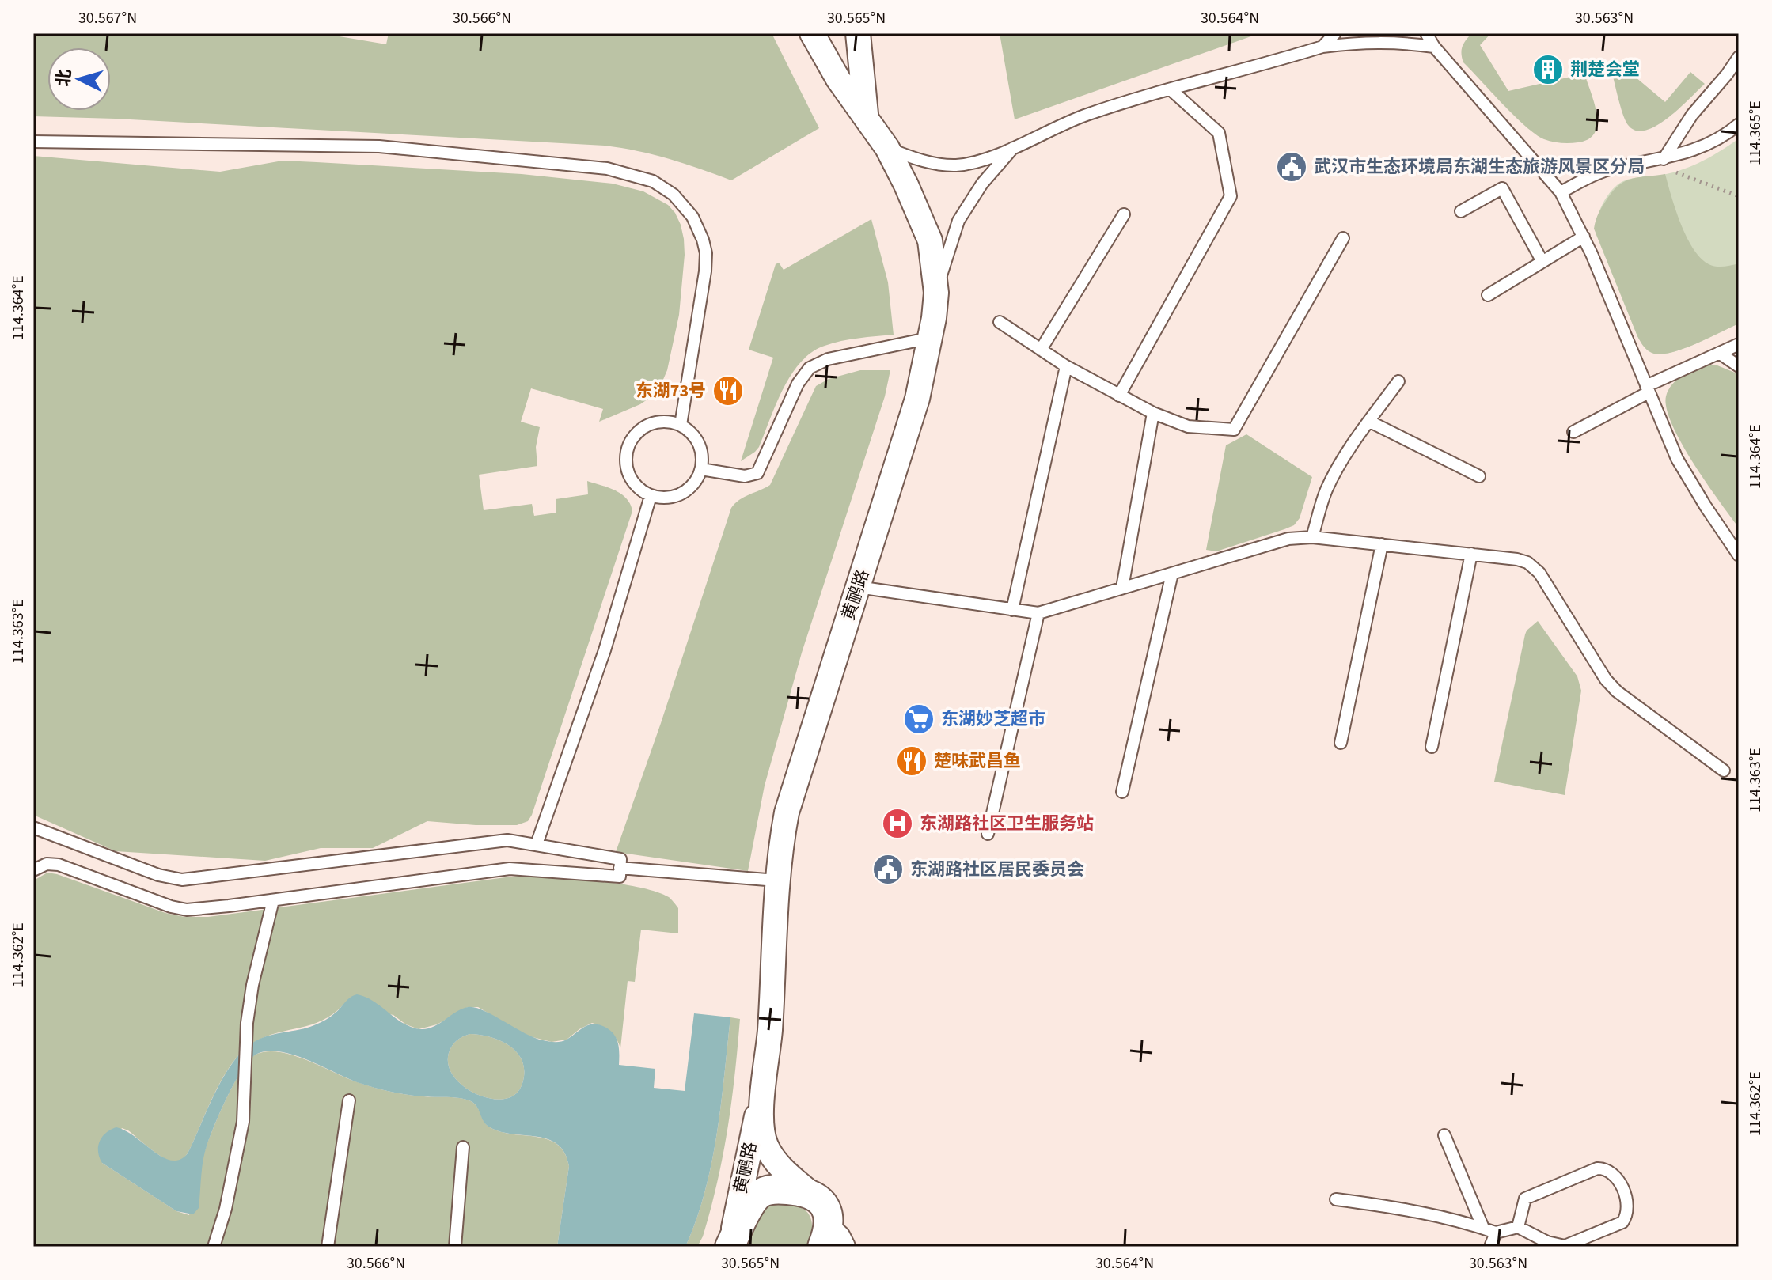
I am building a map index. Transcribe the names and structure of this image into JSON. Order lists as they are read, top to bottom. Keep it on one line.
{"streets":{"street":["黄鹂路"]},"places":{"building":["荆楚会堂"],"public building":["武汉市生态环境局东湖生态旅游风景区分局","东湖路社区居民委员会"],"restaurant":["东湖73号","楚味武昌鱼"],"supermarket":["东湖妙芝超市"],"hospital":["东湖路社区卫生服务站"]},"north":"left","coordinates":["30.567°N","30.566°N","30.565°N","30.564°N","30.563°N","114.365°E","114.364°E","114.363°E","114.362°E"]}
